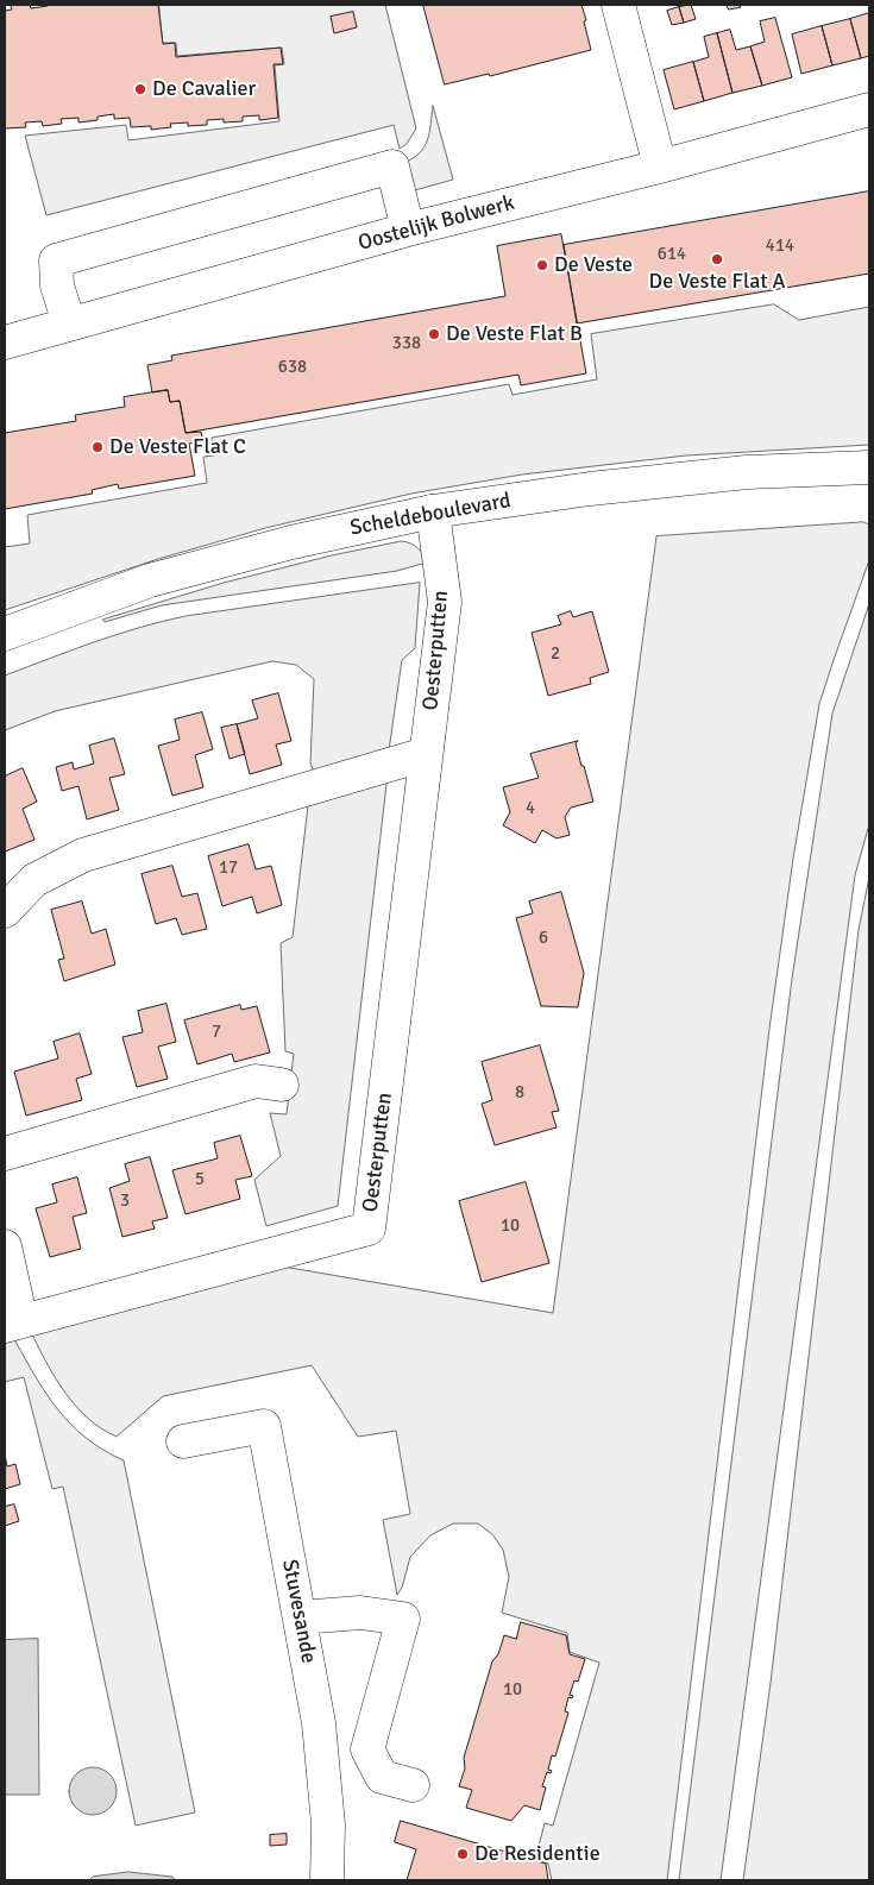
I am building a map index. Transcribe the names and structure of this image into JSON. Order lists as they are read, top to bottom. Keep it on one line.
{"streets":{"street":["Oostelijk Bolwerk","Scheldeboulevard","Oesterputten","Stuvesande"]},"crossings":[["Scheldeboulevard","Oesterputten"]],"places":["De Cavalier","De Veste Flat A","De Veste","De Veste Flat B","De Veste Flat C","De Residentie"],"house_numbers":["414","614","338","638","2","4","17","6","7","8","5","3","10","10"]}
